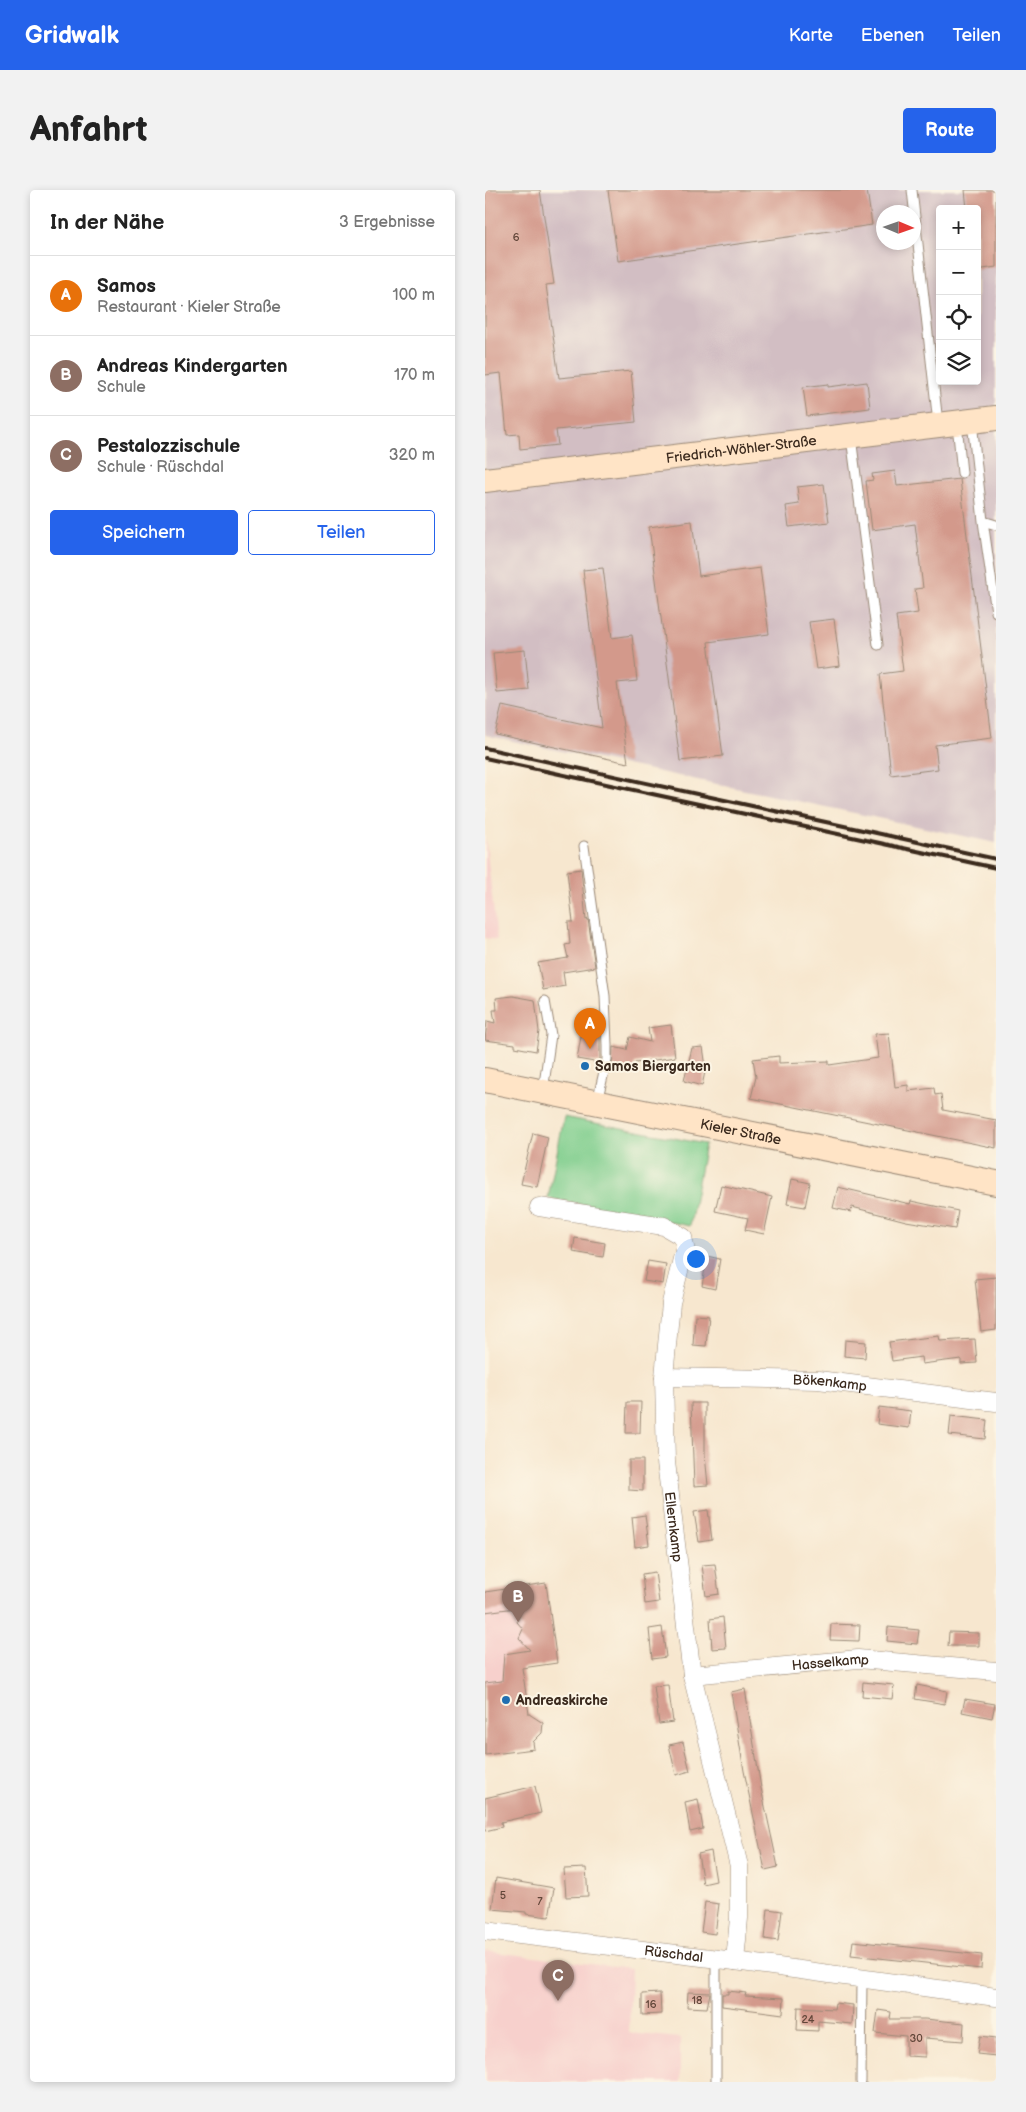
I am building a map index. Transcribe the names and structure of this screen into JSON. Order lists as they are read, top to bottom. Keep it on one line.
{"streets":{"main road":["Friedrich-Wöhler-Straße","Kieler Straße"],"street":["Bökenkamp","Ellernkamp","Hasselkamp","Rüschdal"]},"crossings":[["Bökenkamp","Ellernkamp"],["Ellernkamp","Hasselkamp"],["Ellernkamp","Rüschdal"]],"places":["Samos Biergarten","Andreaskirche"],"house_numbers":["6","5","7","18","16","24","30"],"north":"right","page":{"header":"Gridwalk","nav":["Karte","Ebenen","Teilen"],"buttons":["Route",["Speichern","Teilen"]],"title":"Anfahrt","heading":["In der Nähe","3 Ergebnisse"],"map_buttons":["+","−"],"list":[{"mark":"A","name":"Samos","note":"Restaurant · Kieler Straße","value":"100 m"},{"mark":"B","name":"Andreas Kindergarten","note":"Schule","value":"170 m"},{"mark":"C","name":"Pestalozzischule","note":"Schule · Rüschdal","value":"320 m"}],"pins":["A","B","C"]}}
